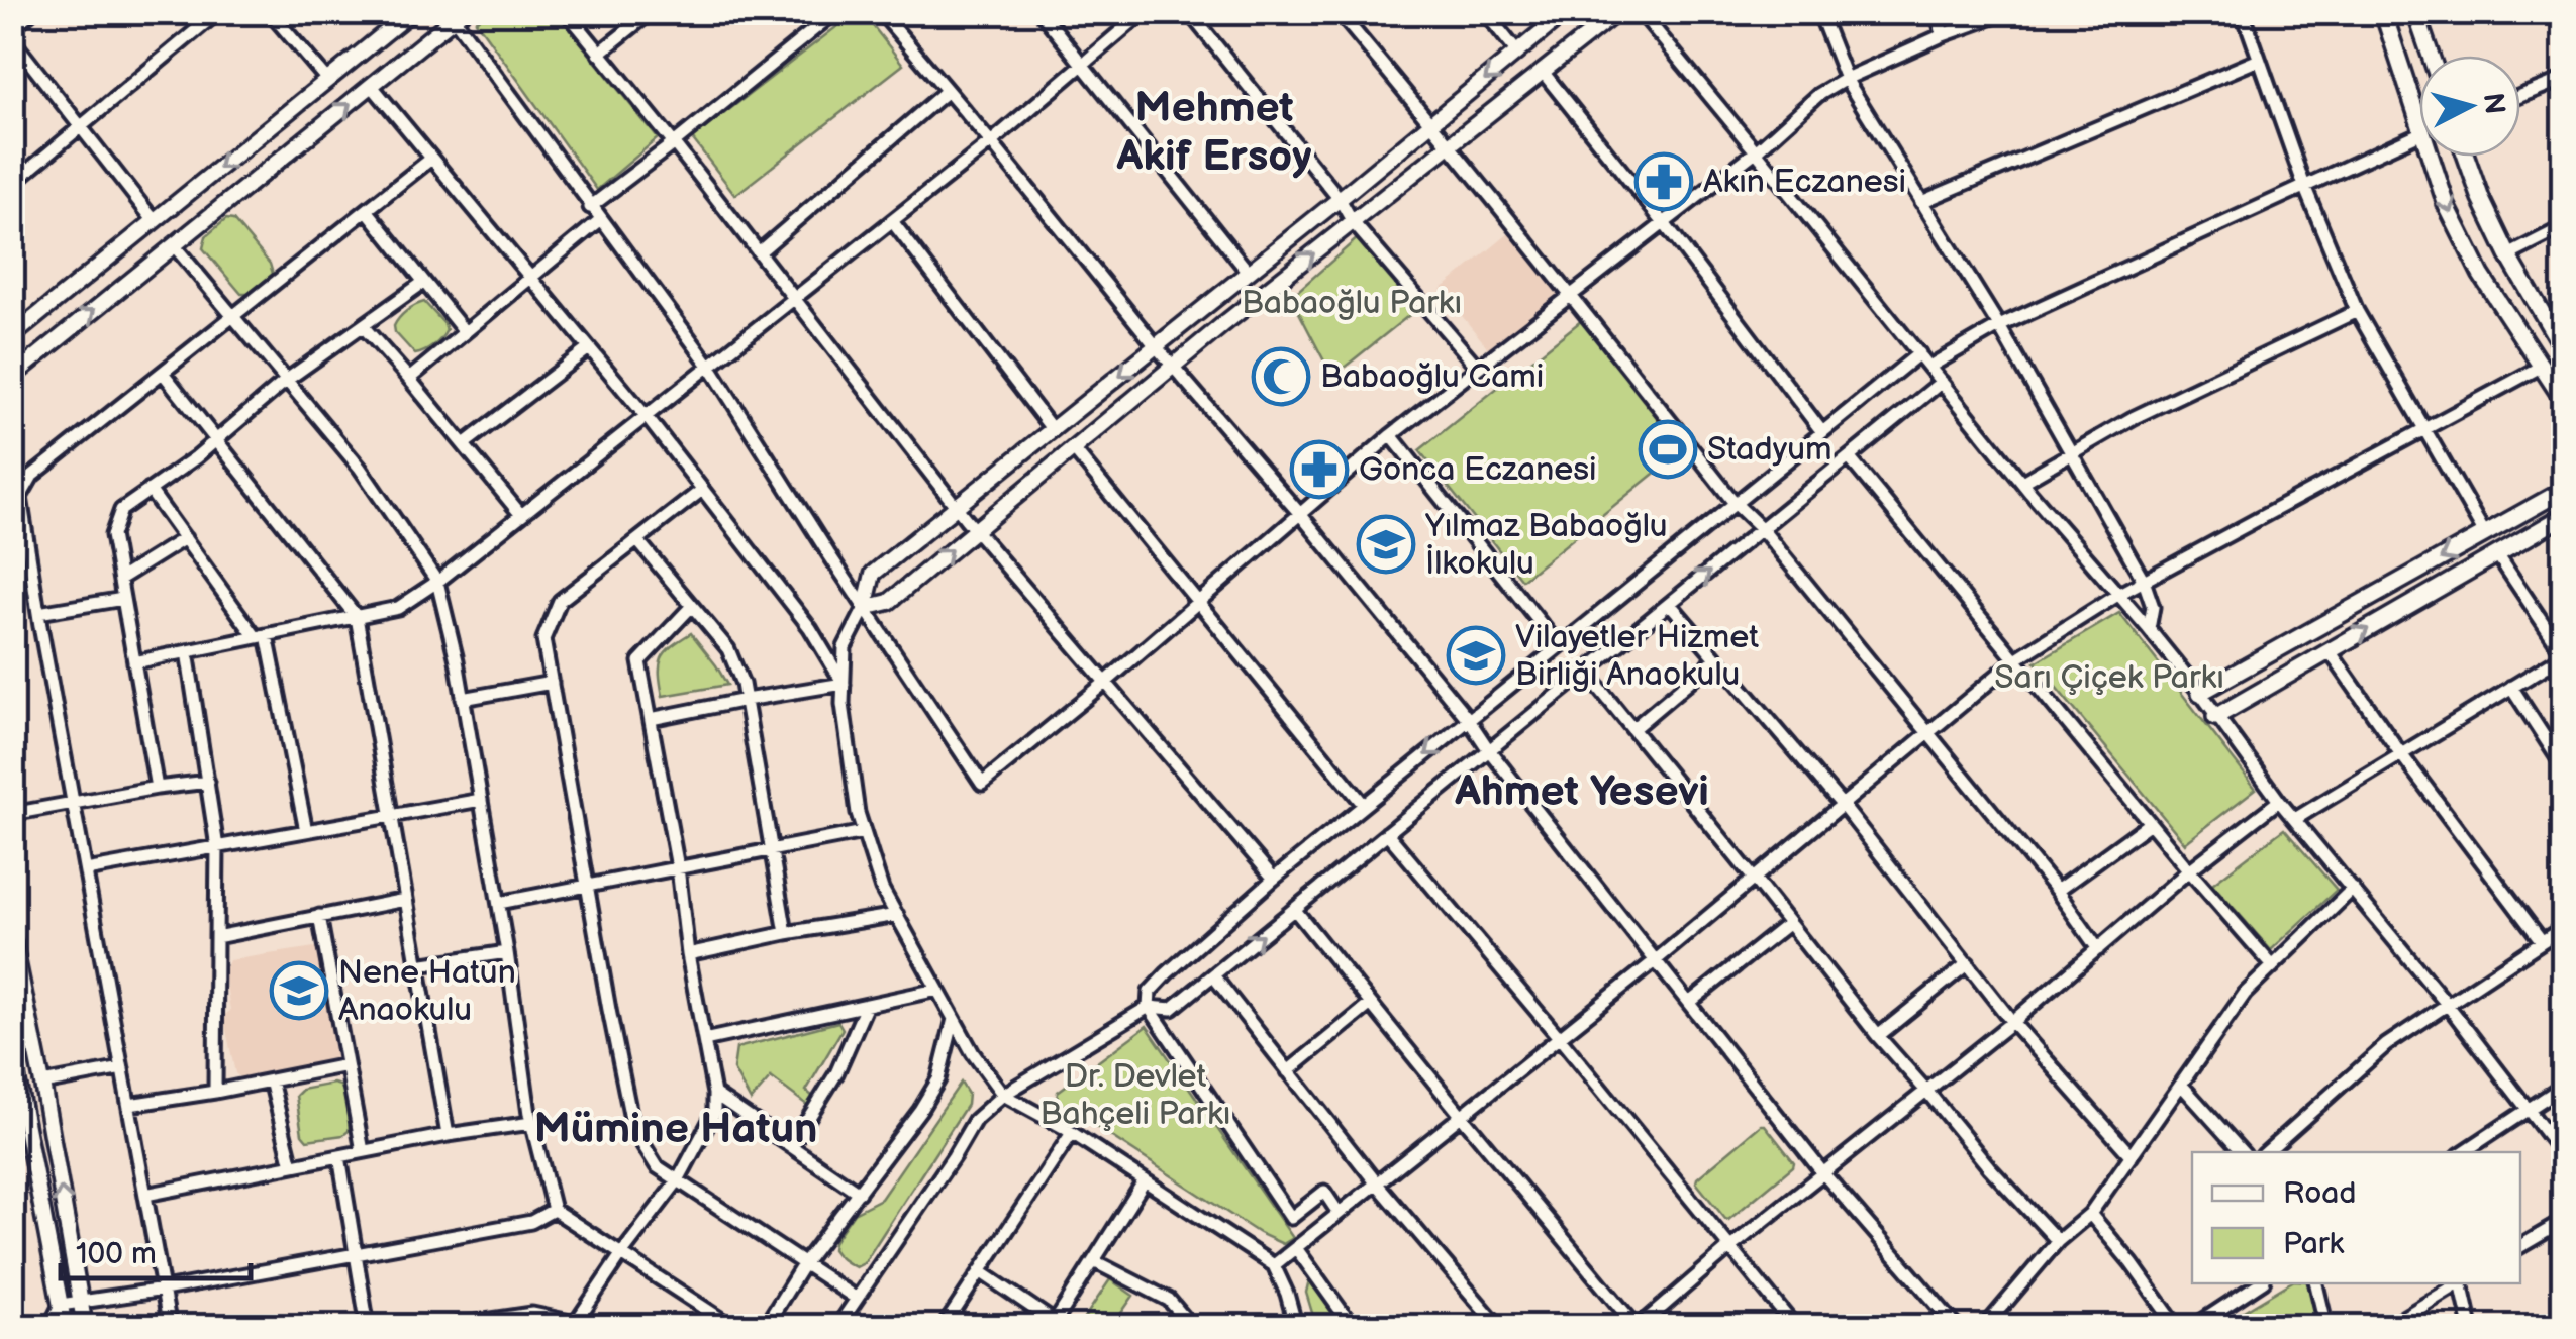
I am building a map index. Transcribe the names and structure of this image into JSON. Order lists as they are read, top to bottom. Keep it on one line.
{"districts":["Mehmet Akif Ersoy","Ahmet Yesevi","Mümine Hatun"],"parks":["Babaoğlu Parkı","Sarı Çiçek Parkı","Dr. Devlet Bahçeli Parkı"],"places":{"pharmacy":["Akın Eczanesi","Gonca Eczanesi"],"mosque":["Babaoğlu Cami"],"sports":["Stadyum"],"school or university":["Yılmaz Babaoğlu İlkokulu","Vilayetler Hizmet Birliği Anaokulu","Nene Hatun Anaokulu"]},"legend":["Road","Park"],"scale_bar":"100 m","north":"right"}
